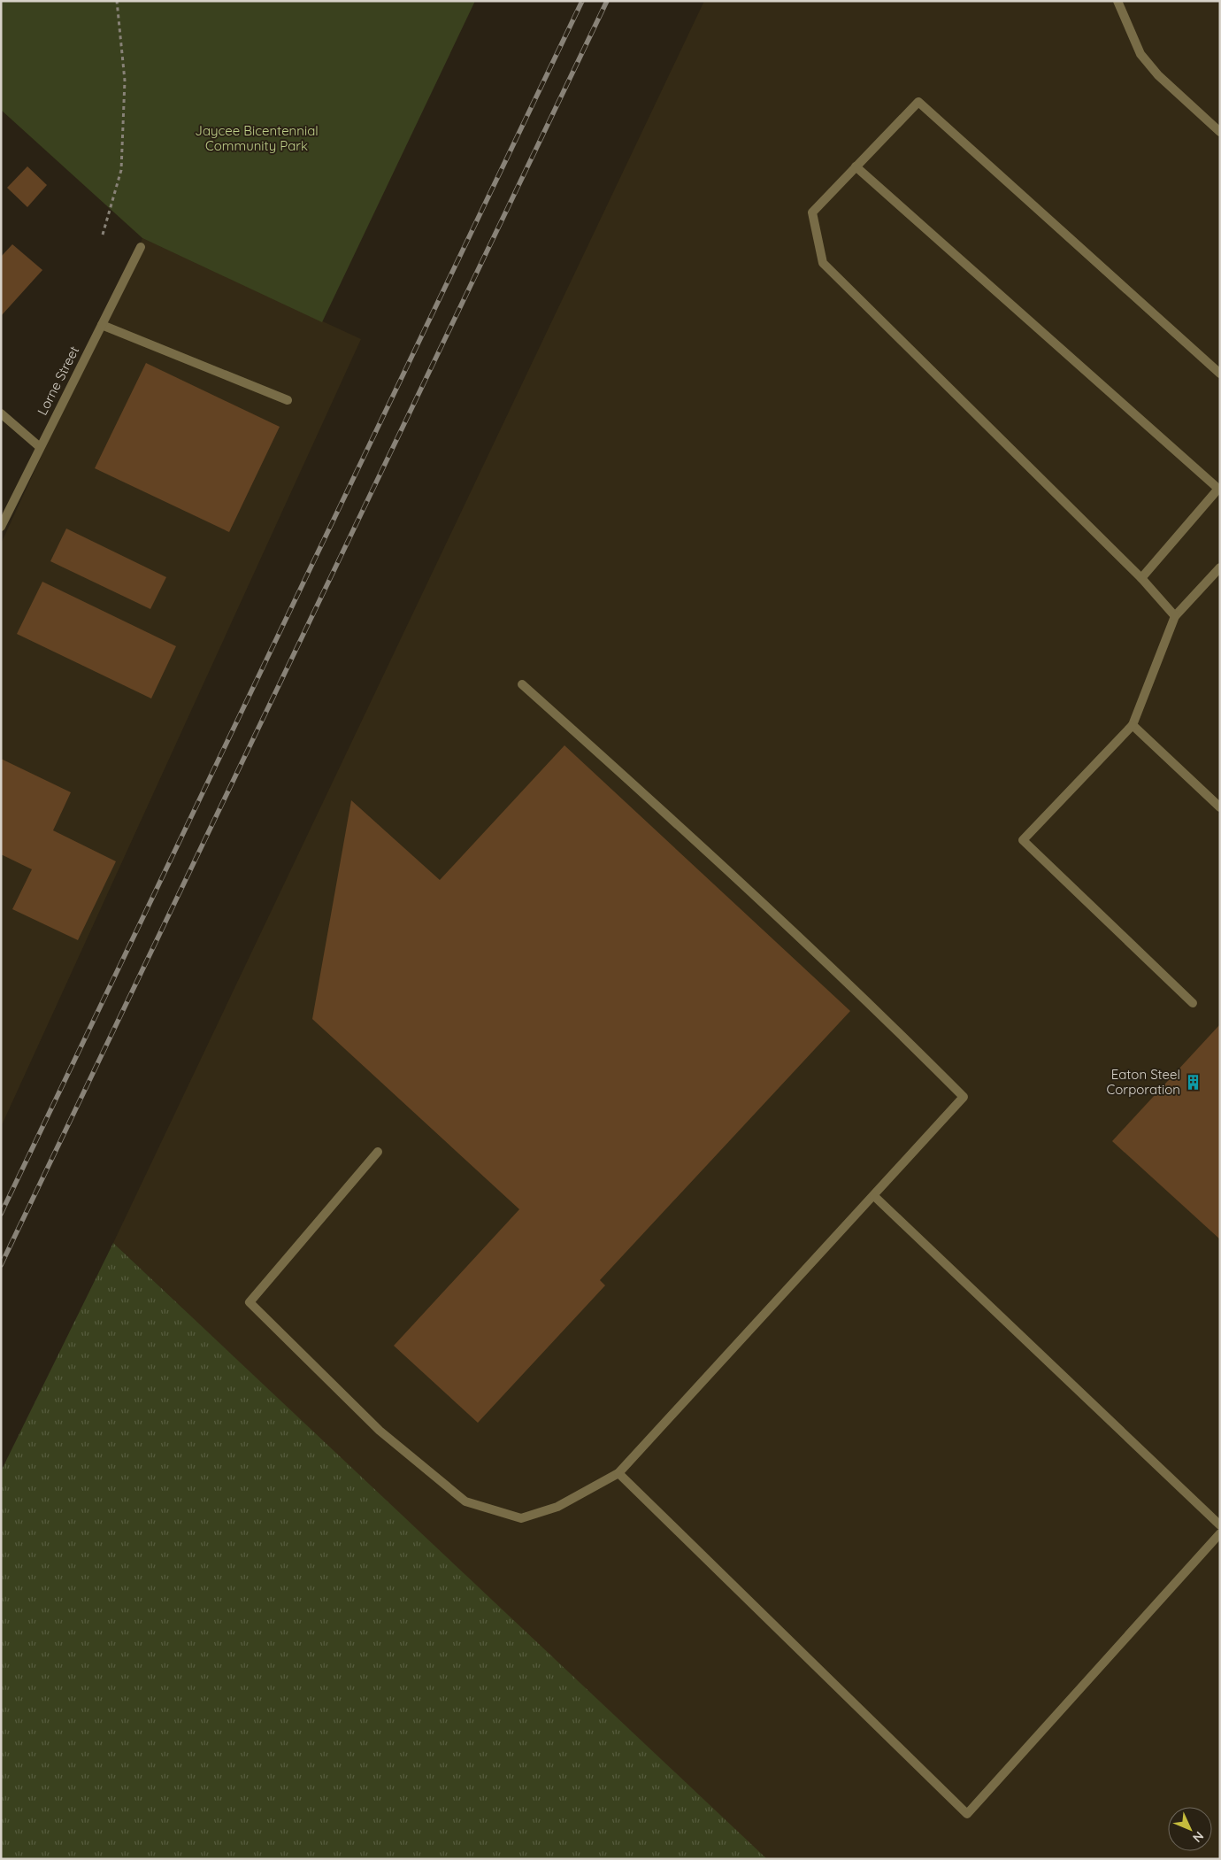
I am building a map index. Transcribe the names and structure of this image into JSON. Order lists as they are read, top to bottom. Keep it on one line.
{"streets":{"street":["Lorne Street"]},"parks":["Jaycee Bicentennial Community Park"],"places":{"building":["Eaton Steel Corporation"]},"north":"bottom right"}
